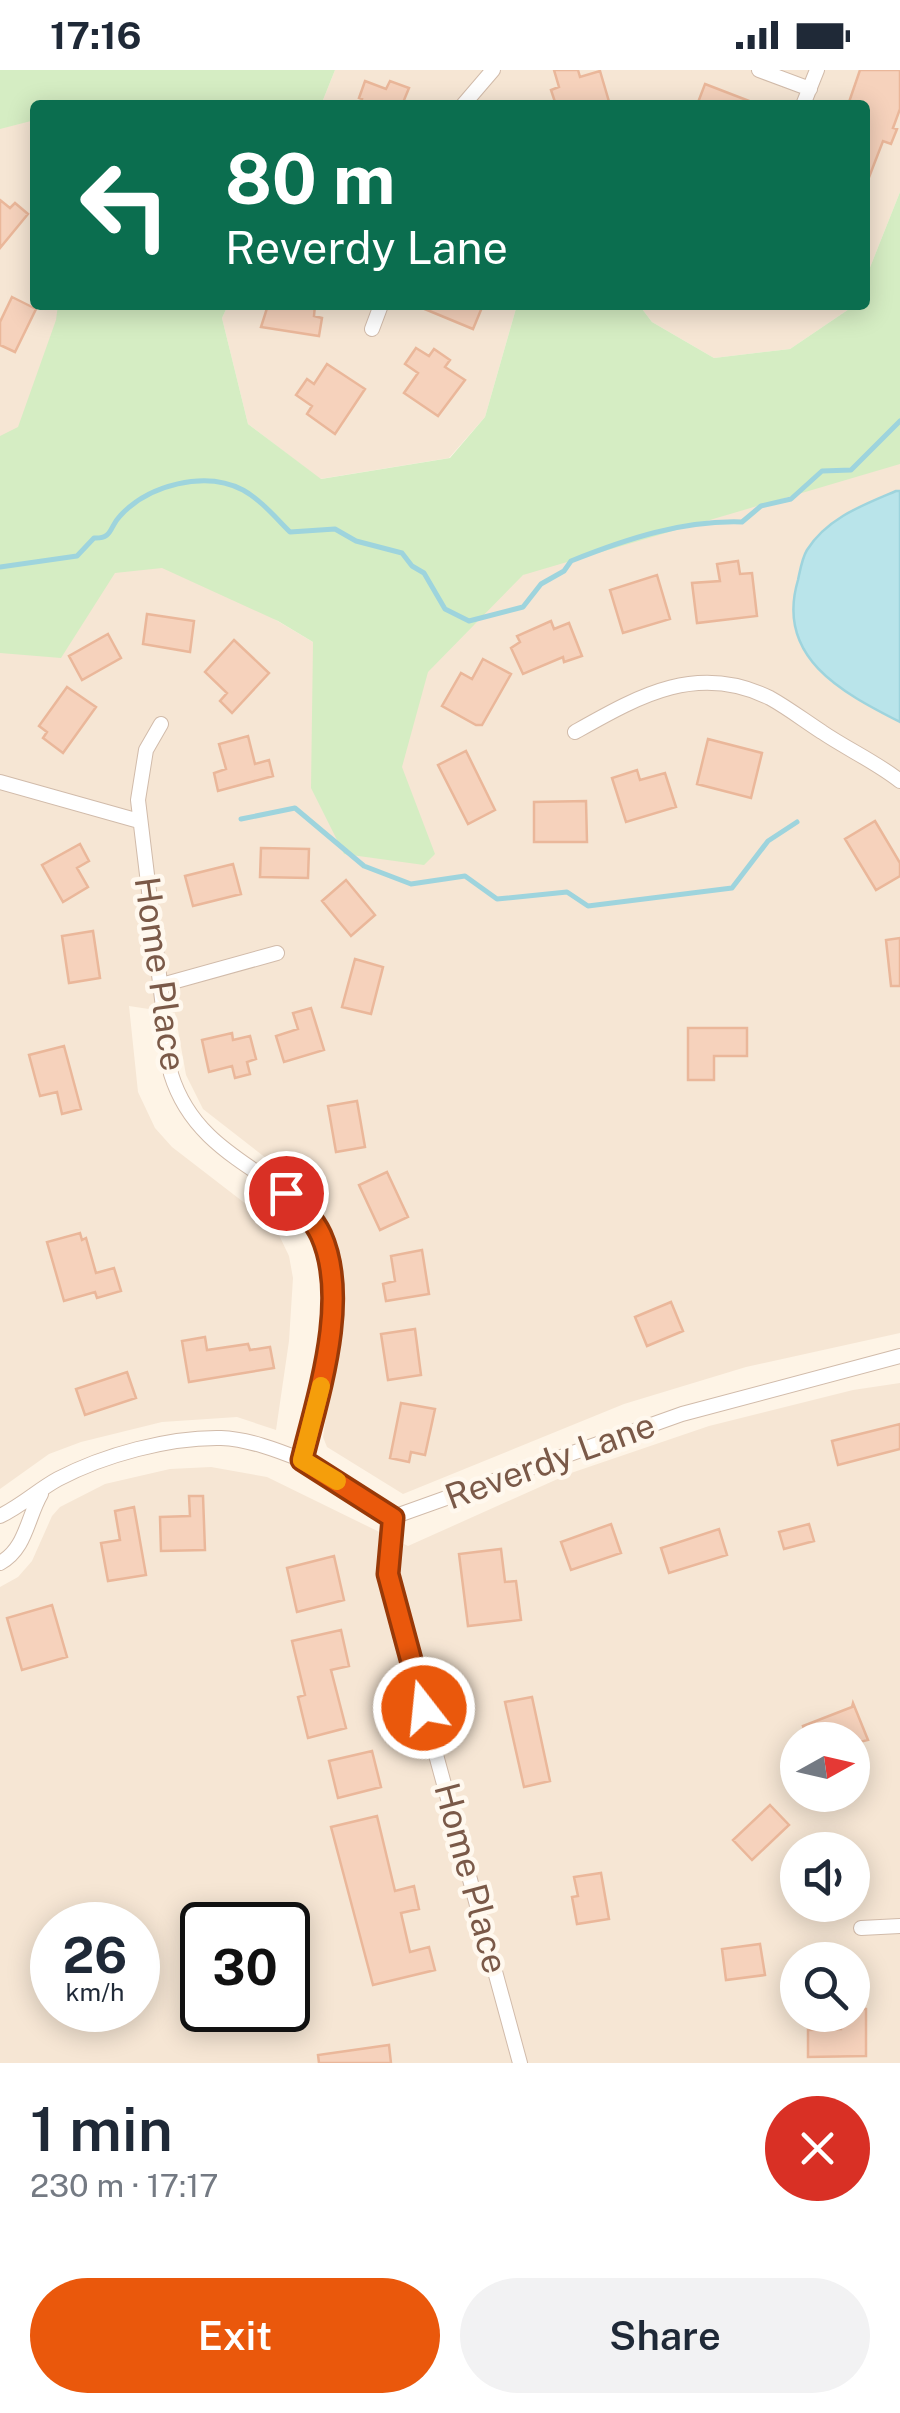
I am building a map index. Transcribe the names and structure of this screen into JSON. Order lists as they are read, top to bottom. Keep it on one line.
{"streets":{"street":["Home Place","Reverdy Lane"]},"crossings":[["Home Place","Reverdy Lane"]],"north":"right","page":{"status":"17:16","turn":["80 m","Reverdy Lane"],"speed":"26 km/h","limit":"30","heading":["1 min","230 m · 17:17"],"buttons":["Exit","Share"]}}
